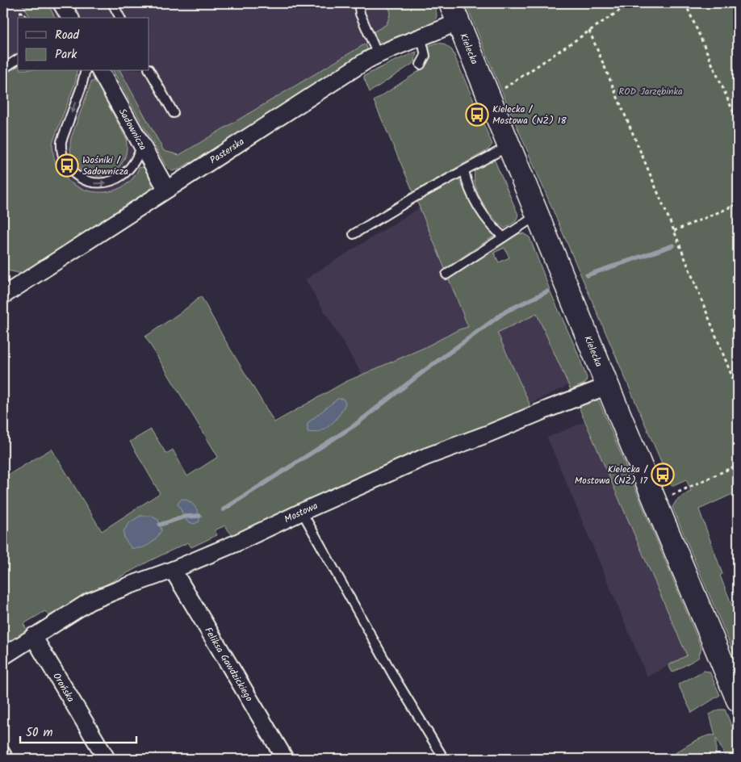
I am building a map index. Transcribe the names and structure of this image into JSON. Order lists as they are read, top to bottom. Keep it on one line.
{"streets":{"main road":["Kielecka"],"street":["Sadownicza","Pasterska","Mostowa","Feliksa Gawdzickiego","Orońska"]},"crossings":[["Kielecka","Pasterska"],["Kielecka","Mostowa"],["Sadownicza","Pasterska"],["Mostowa","Feliksa Gawdzickiego"],["Mostowa","Orońska"]],"parks":["ROD Jarzębinka"],"places":{"bus stop":["Kielecka / Mostowa (NŻ) 18","Wośniki / Sadownicza","Kielecka / Mostowa (NŻ) 17"]},"legend":["Road","Park"],"scale_bar":"50 m"}
